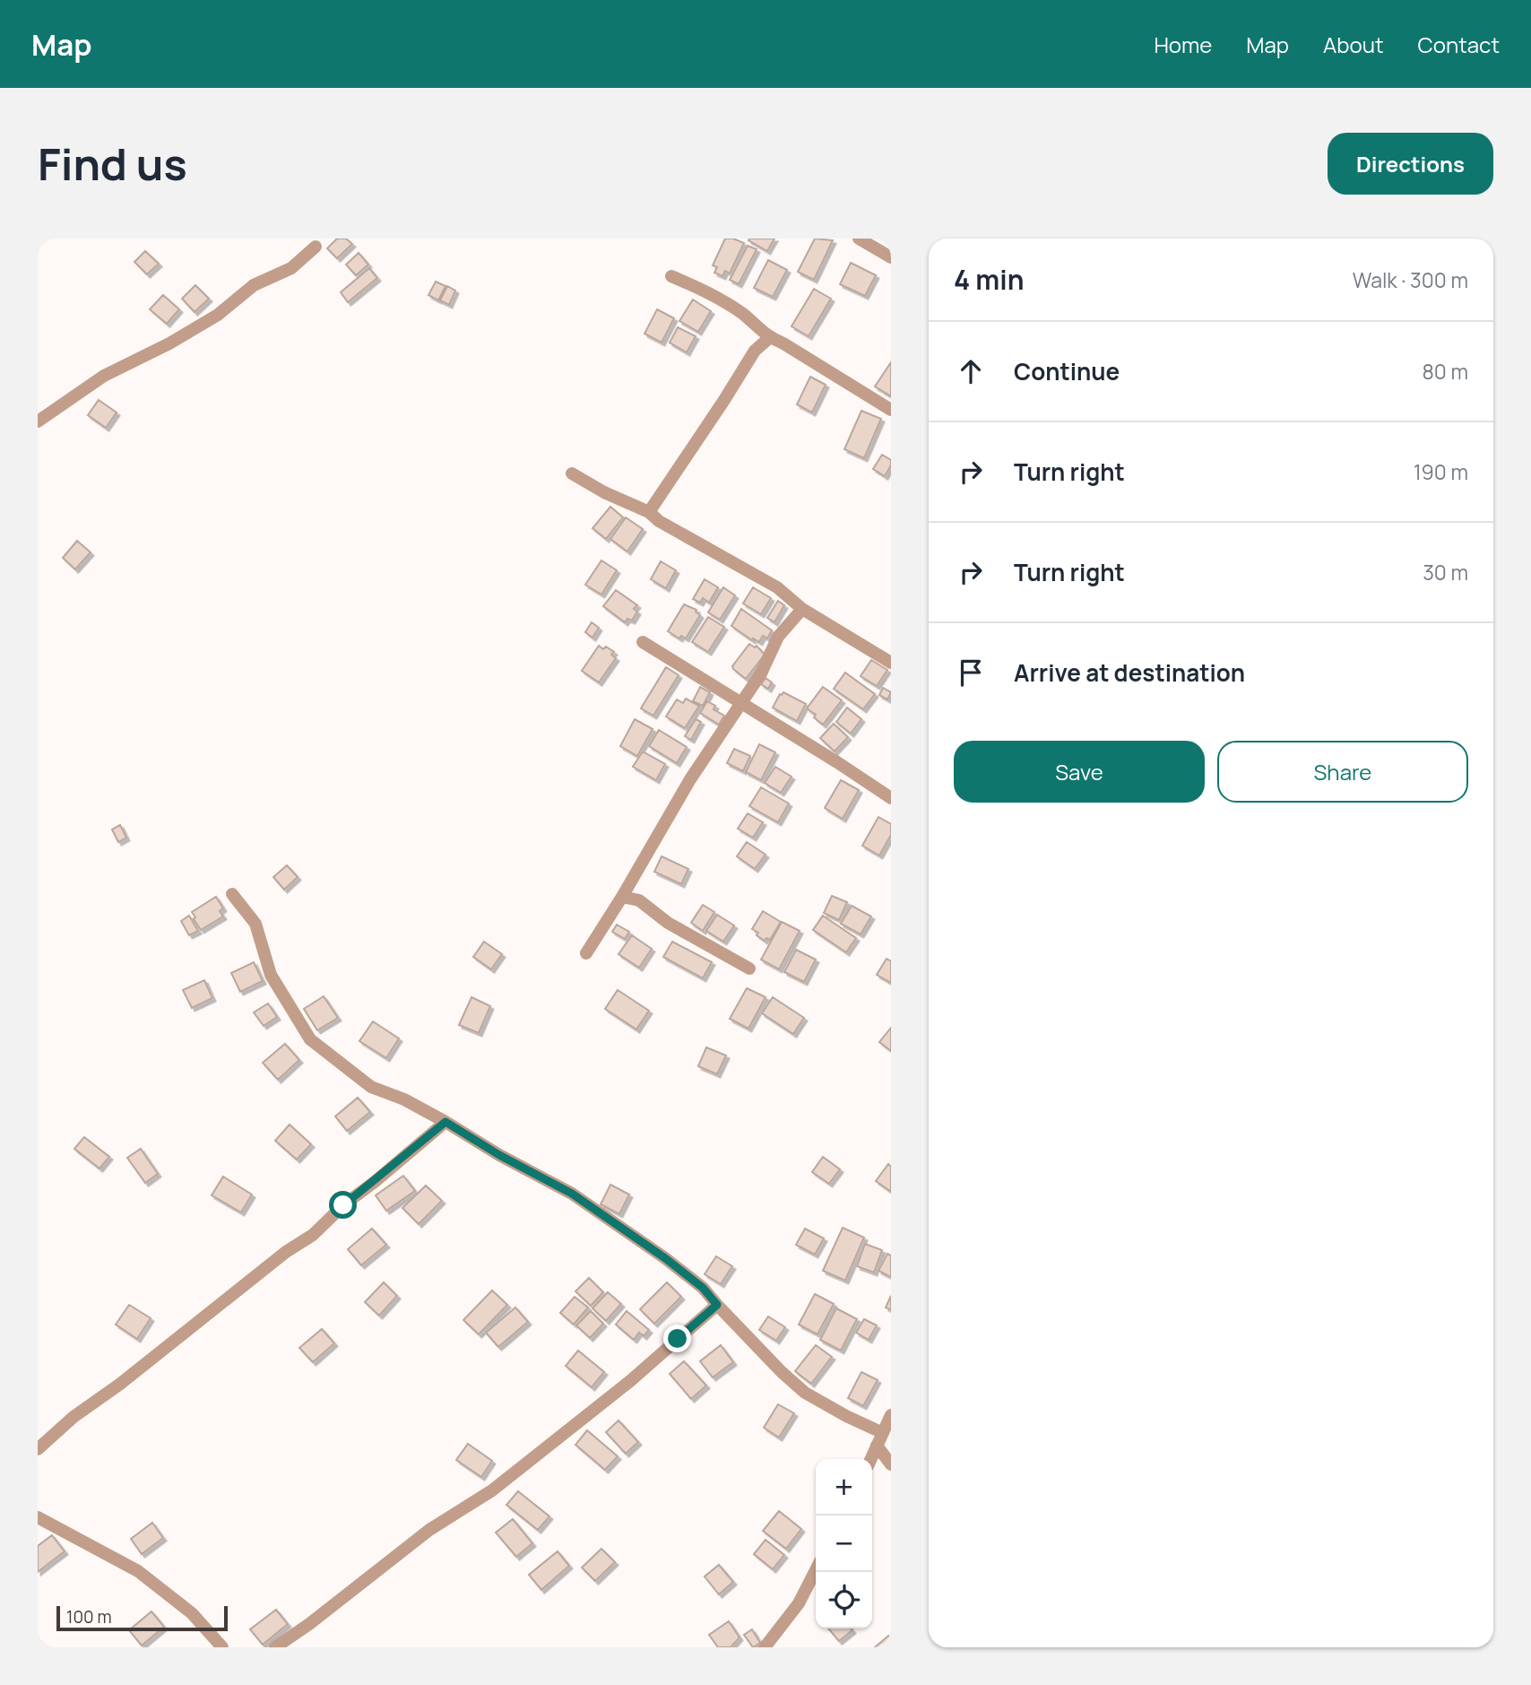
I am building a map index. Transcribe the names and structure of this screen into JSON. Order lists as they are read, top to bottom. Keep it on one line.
{"scale_bar":"100 m","page":{"header":"Map","nav":["Home","Map","About","Contact"],"buttons":["Directions",["Save","Share"]],"title":"Find us","heading":["4 min","Walk · 300 m"],"list":[["Continue","80 m"],["Turn right","190 m"],["Turn right","30 m"],"Arrive at destination"],"map_buttons":["+","−"],"scale":"100 m"}}
